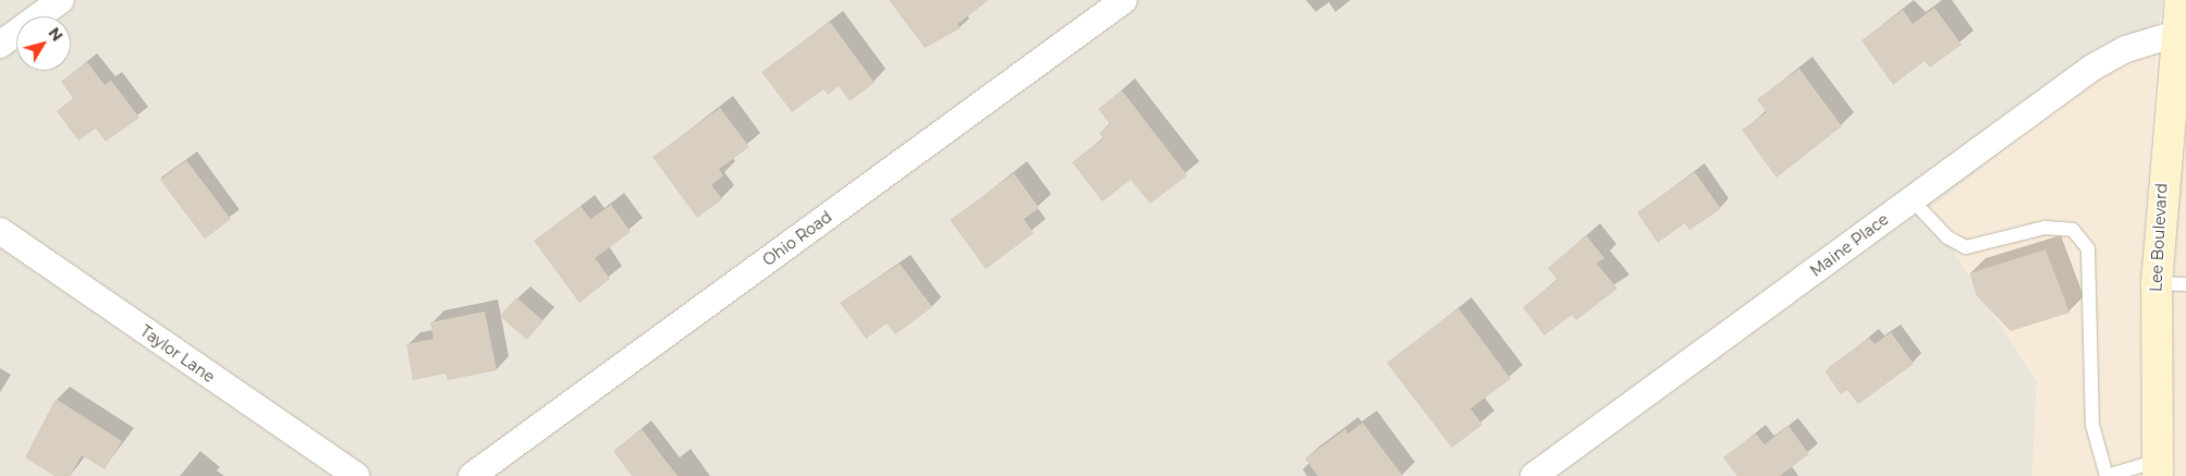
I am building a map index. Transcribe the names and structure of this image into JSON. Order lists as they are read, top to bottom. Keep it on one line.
{"streets":{"main road":["Lee Boulevard"],"street":["Ohio Road","Maine Place","Taylor Lane"]},"crossings":[["Lee Boulevard","Maine Place"]],"north":"top right"}
